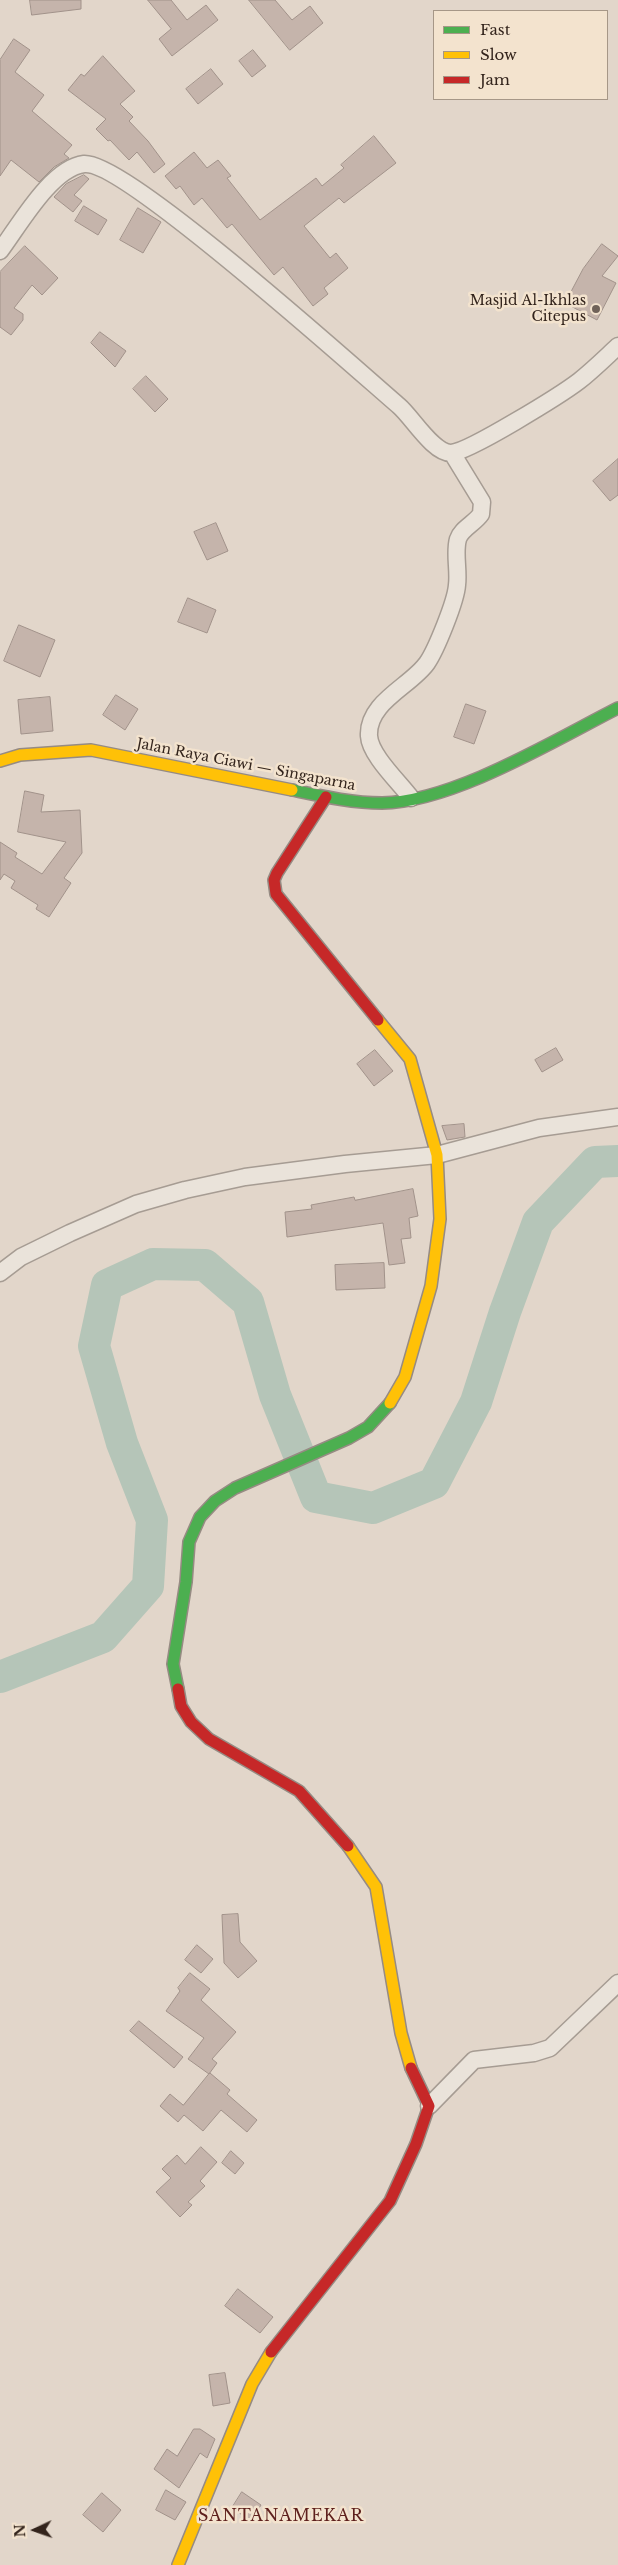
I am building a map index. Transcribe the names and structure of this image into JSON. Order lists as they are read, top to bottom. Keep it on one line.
{"streets":{"street":["Jalan Raya Ciawi — Singaparna"]},"districts":["SANTANAMEKAR"],"places":["Masjid Al-Ikhlas Citepus"],"legend":["Fast","Slow","Jam"],"north":"left"}
